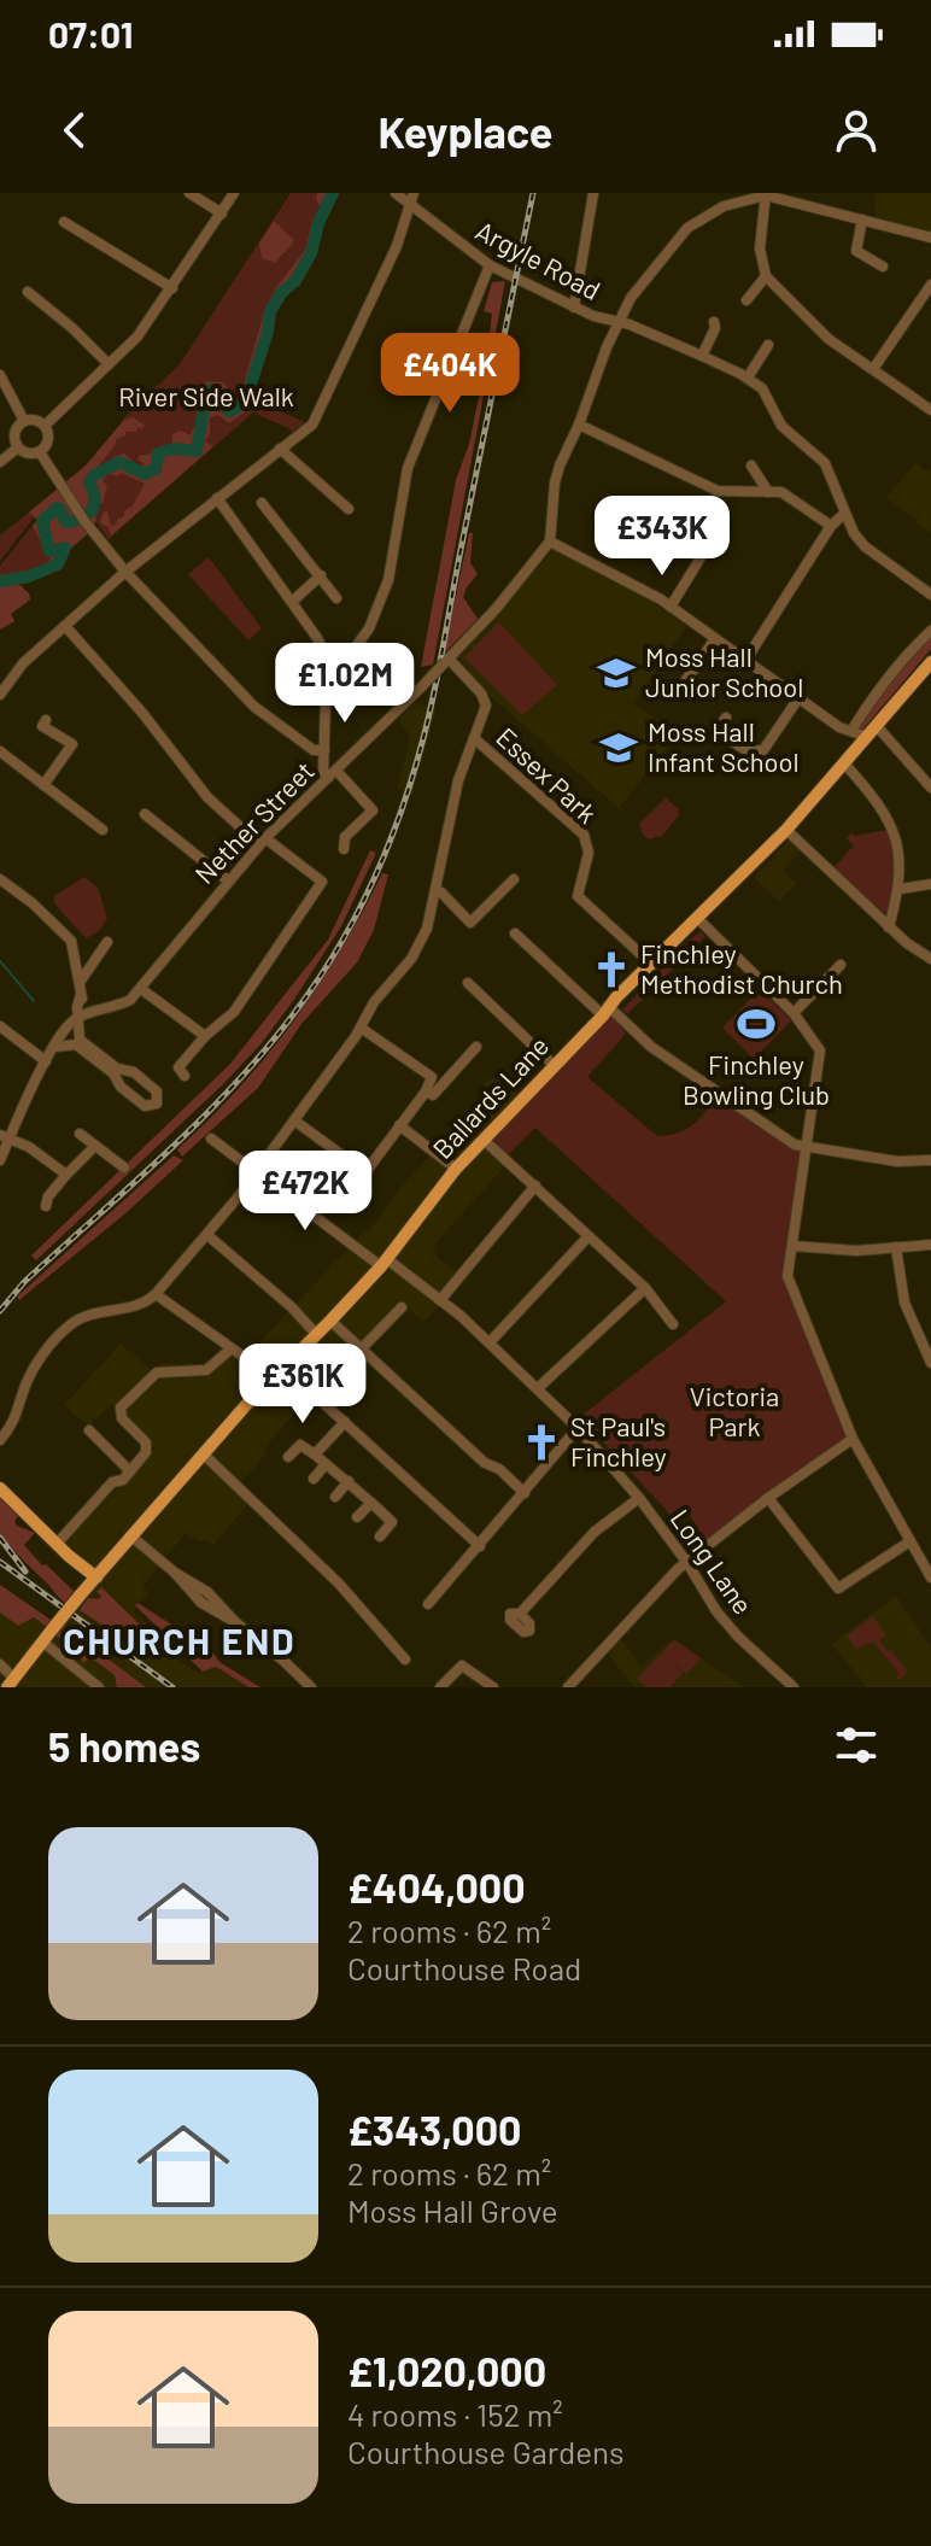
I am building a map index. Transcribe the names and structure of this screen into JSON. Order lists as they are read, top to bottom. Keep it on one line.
{"streets":{"main road":["Ballards Lane"],"street":["Argyle Road","Essex Park","Nether Street","Long Lane"]},"crossings":[["Essex Park","Nether Street"],["Essex Park","Ballards Lane"],["Ballards Lane","Long Lane"]],"districts":["CHURCH END"],"parks":["River Side Walk","Victoria Park"],"places":{"school or university":["Moss Hall Junior School","Moss Hall Infant School"],"church":["Finchley Methodist Church","St Paul's Finchley"],"sports":["Finchley Bowling Club"]},"page":{"status":"07:01","header":"Keyplace","price":["£404K","£343K","£1.02M","£472K","£361K"],"heading":"5 homes","list":[{"name":"£404,000","note":"2 rooms · 62 m² · Courthouse Road"},{"name":"£343,000","note":"2 rooms · 62 m² · Moss Hall Grove"},{"name":"£1,020,000","note":"4 rooms · 152 m² · Courthouse Gardens"}]}}
